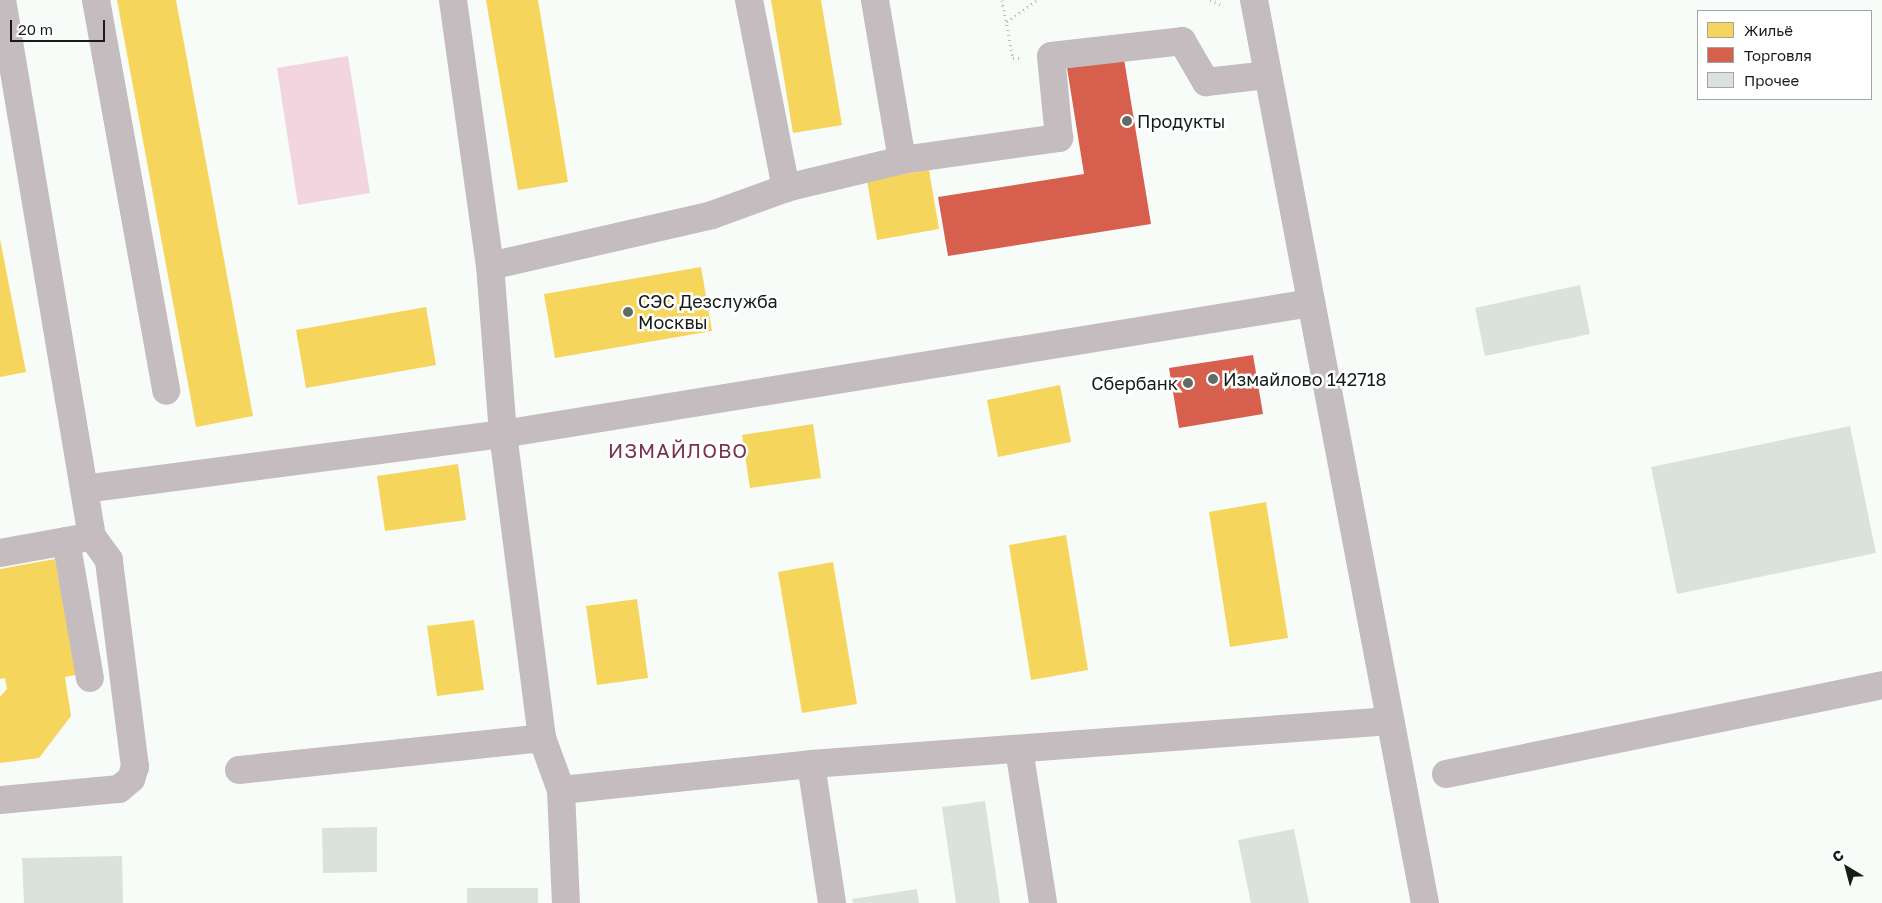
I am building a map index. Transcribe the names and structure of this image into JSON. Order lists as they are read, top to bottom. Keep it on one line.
{"districts":["ИЗМАЙЛОВО"],"places":["Продукты","СЭС Дезслужба Москвы","Измайлово 142718","Сбербанк"],"legend":["Жильё","Торговля","Прочее"],"scale_bar":"20 m","north":"top left"}
